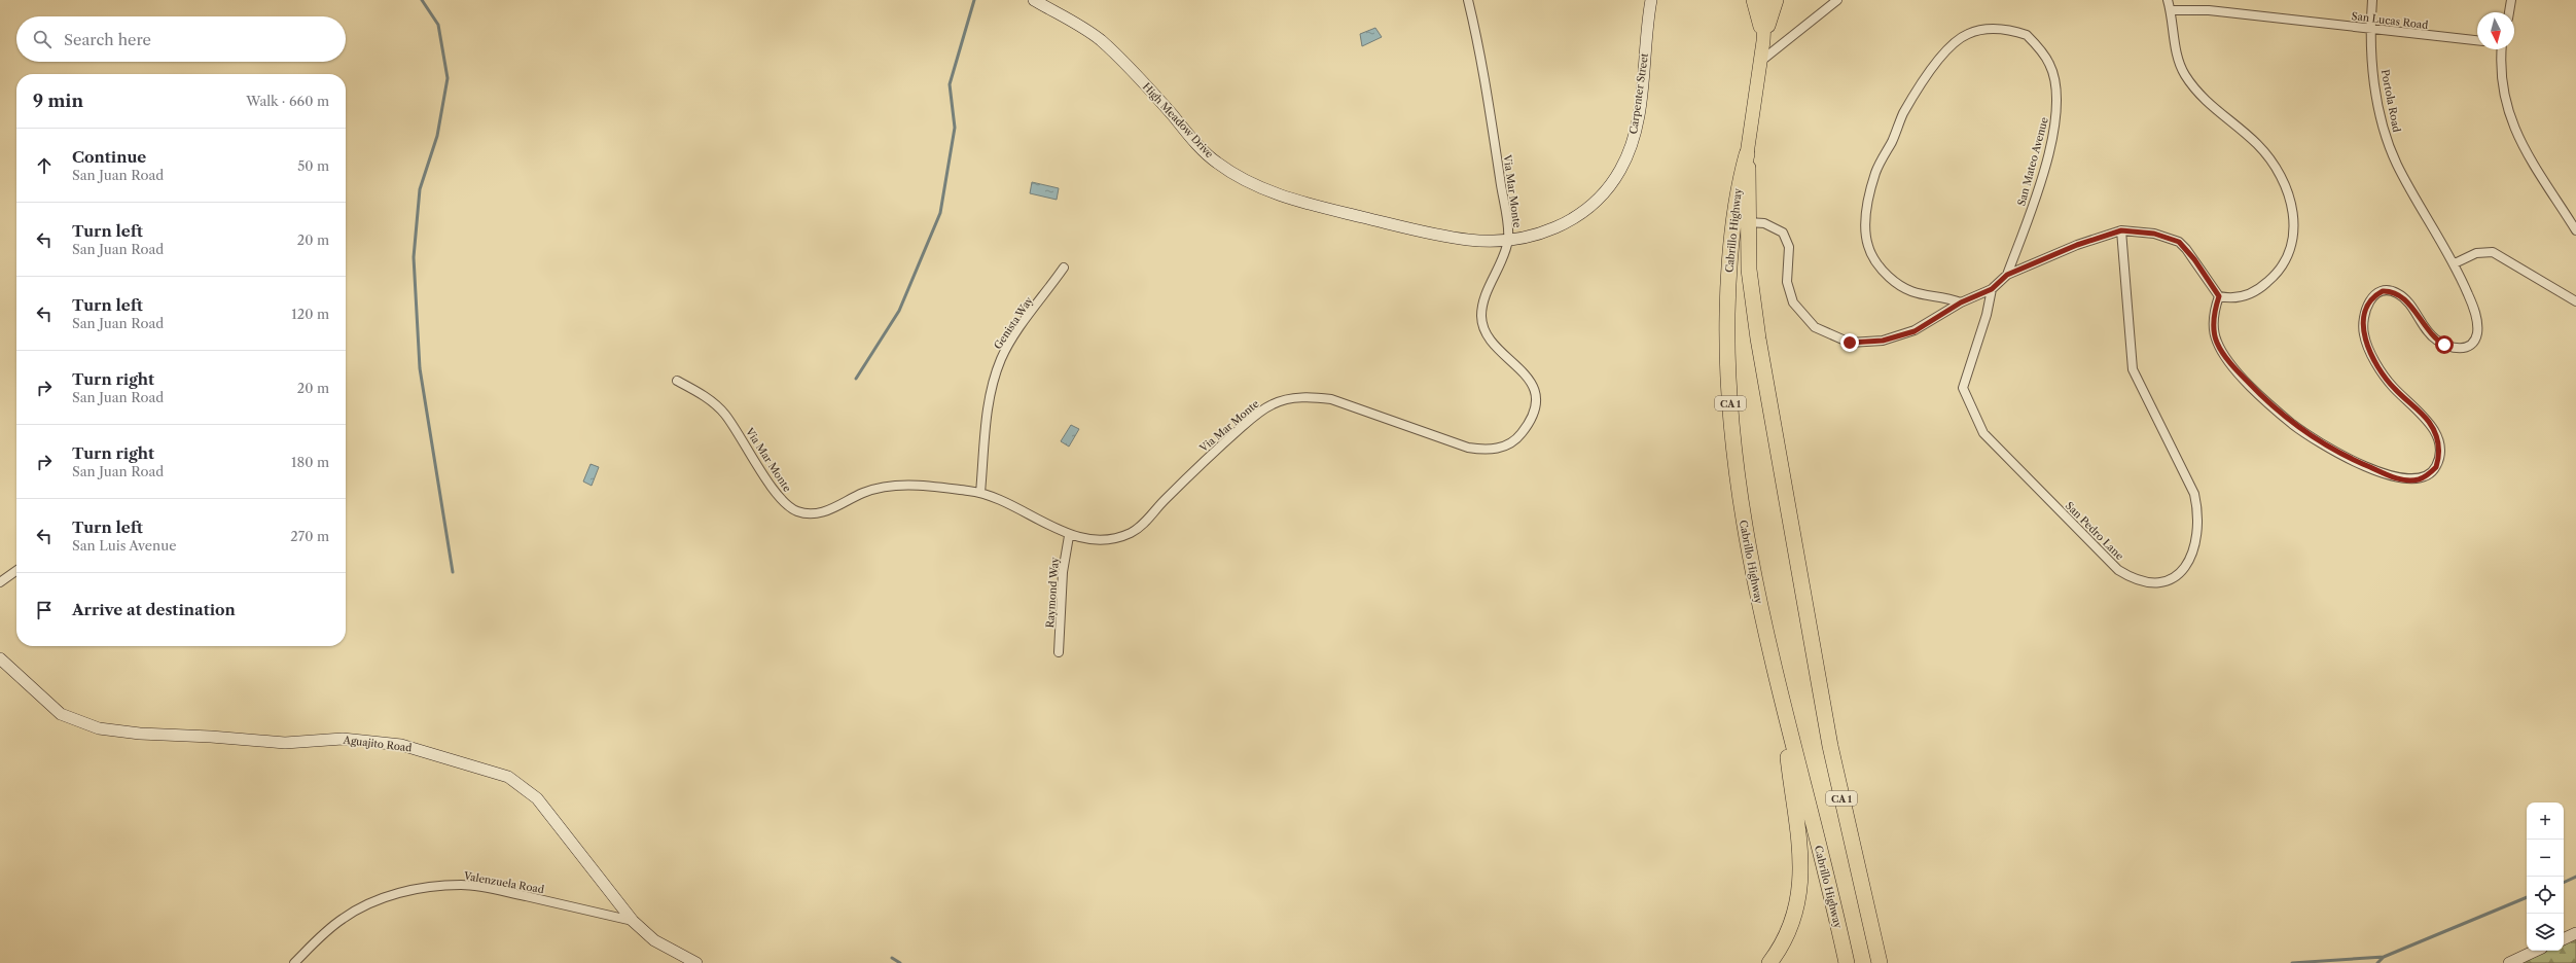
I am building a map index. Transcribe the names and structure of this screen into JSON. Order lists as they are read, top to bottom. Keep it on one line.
{"streets":{"highway":["Cabrillo Highway","CA 1"],"street":["San Lucas Road","Carpenter Street","Portola Road","High Meadow Drive","San Mateo Avenue","Via Mar Monte","Genista Way","San Pedro Lane","Raymond Way","Aguajito Road","Valenzuela Road"]},"crossings":[["San Lucas Road","Portola Road"],["Carpenter Street","High Meadow Drive"],["Carpenter Street","Via Mar Monte"],["High Meadow Drive","Via Mar Monte"],["Via Mar Monte","Genista Way"],["Via Mar Monte","Raymond Way"],["Aguajito Road","Valenzuela Road"]],"north":"bottom","page":{"search":"Search here","heading":["9 min","Walk · 660 m"],"list":[["Continue","San Juan Road","50 m"],["Turn left","San Juan Road","20 m"],["Turn left","San Juan Road","120 m"],["Turn right","San Juan Road","20 m"],["Turn right","San Juan Road","180 m"],["Turn left","San Luis Avenue","270 m"],"Arrive at destination"],"map_buttons":["+","−"]}}
